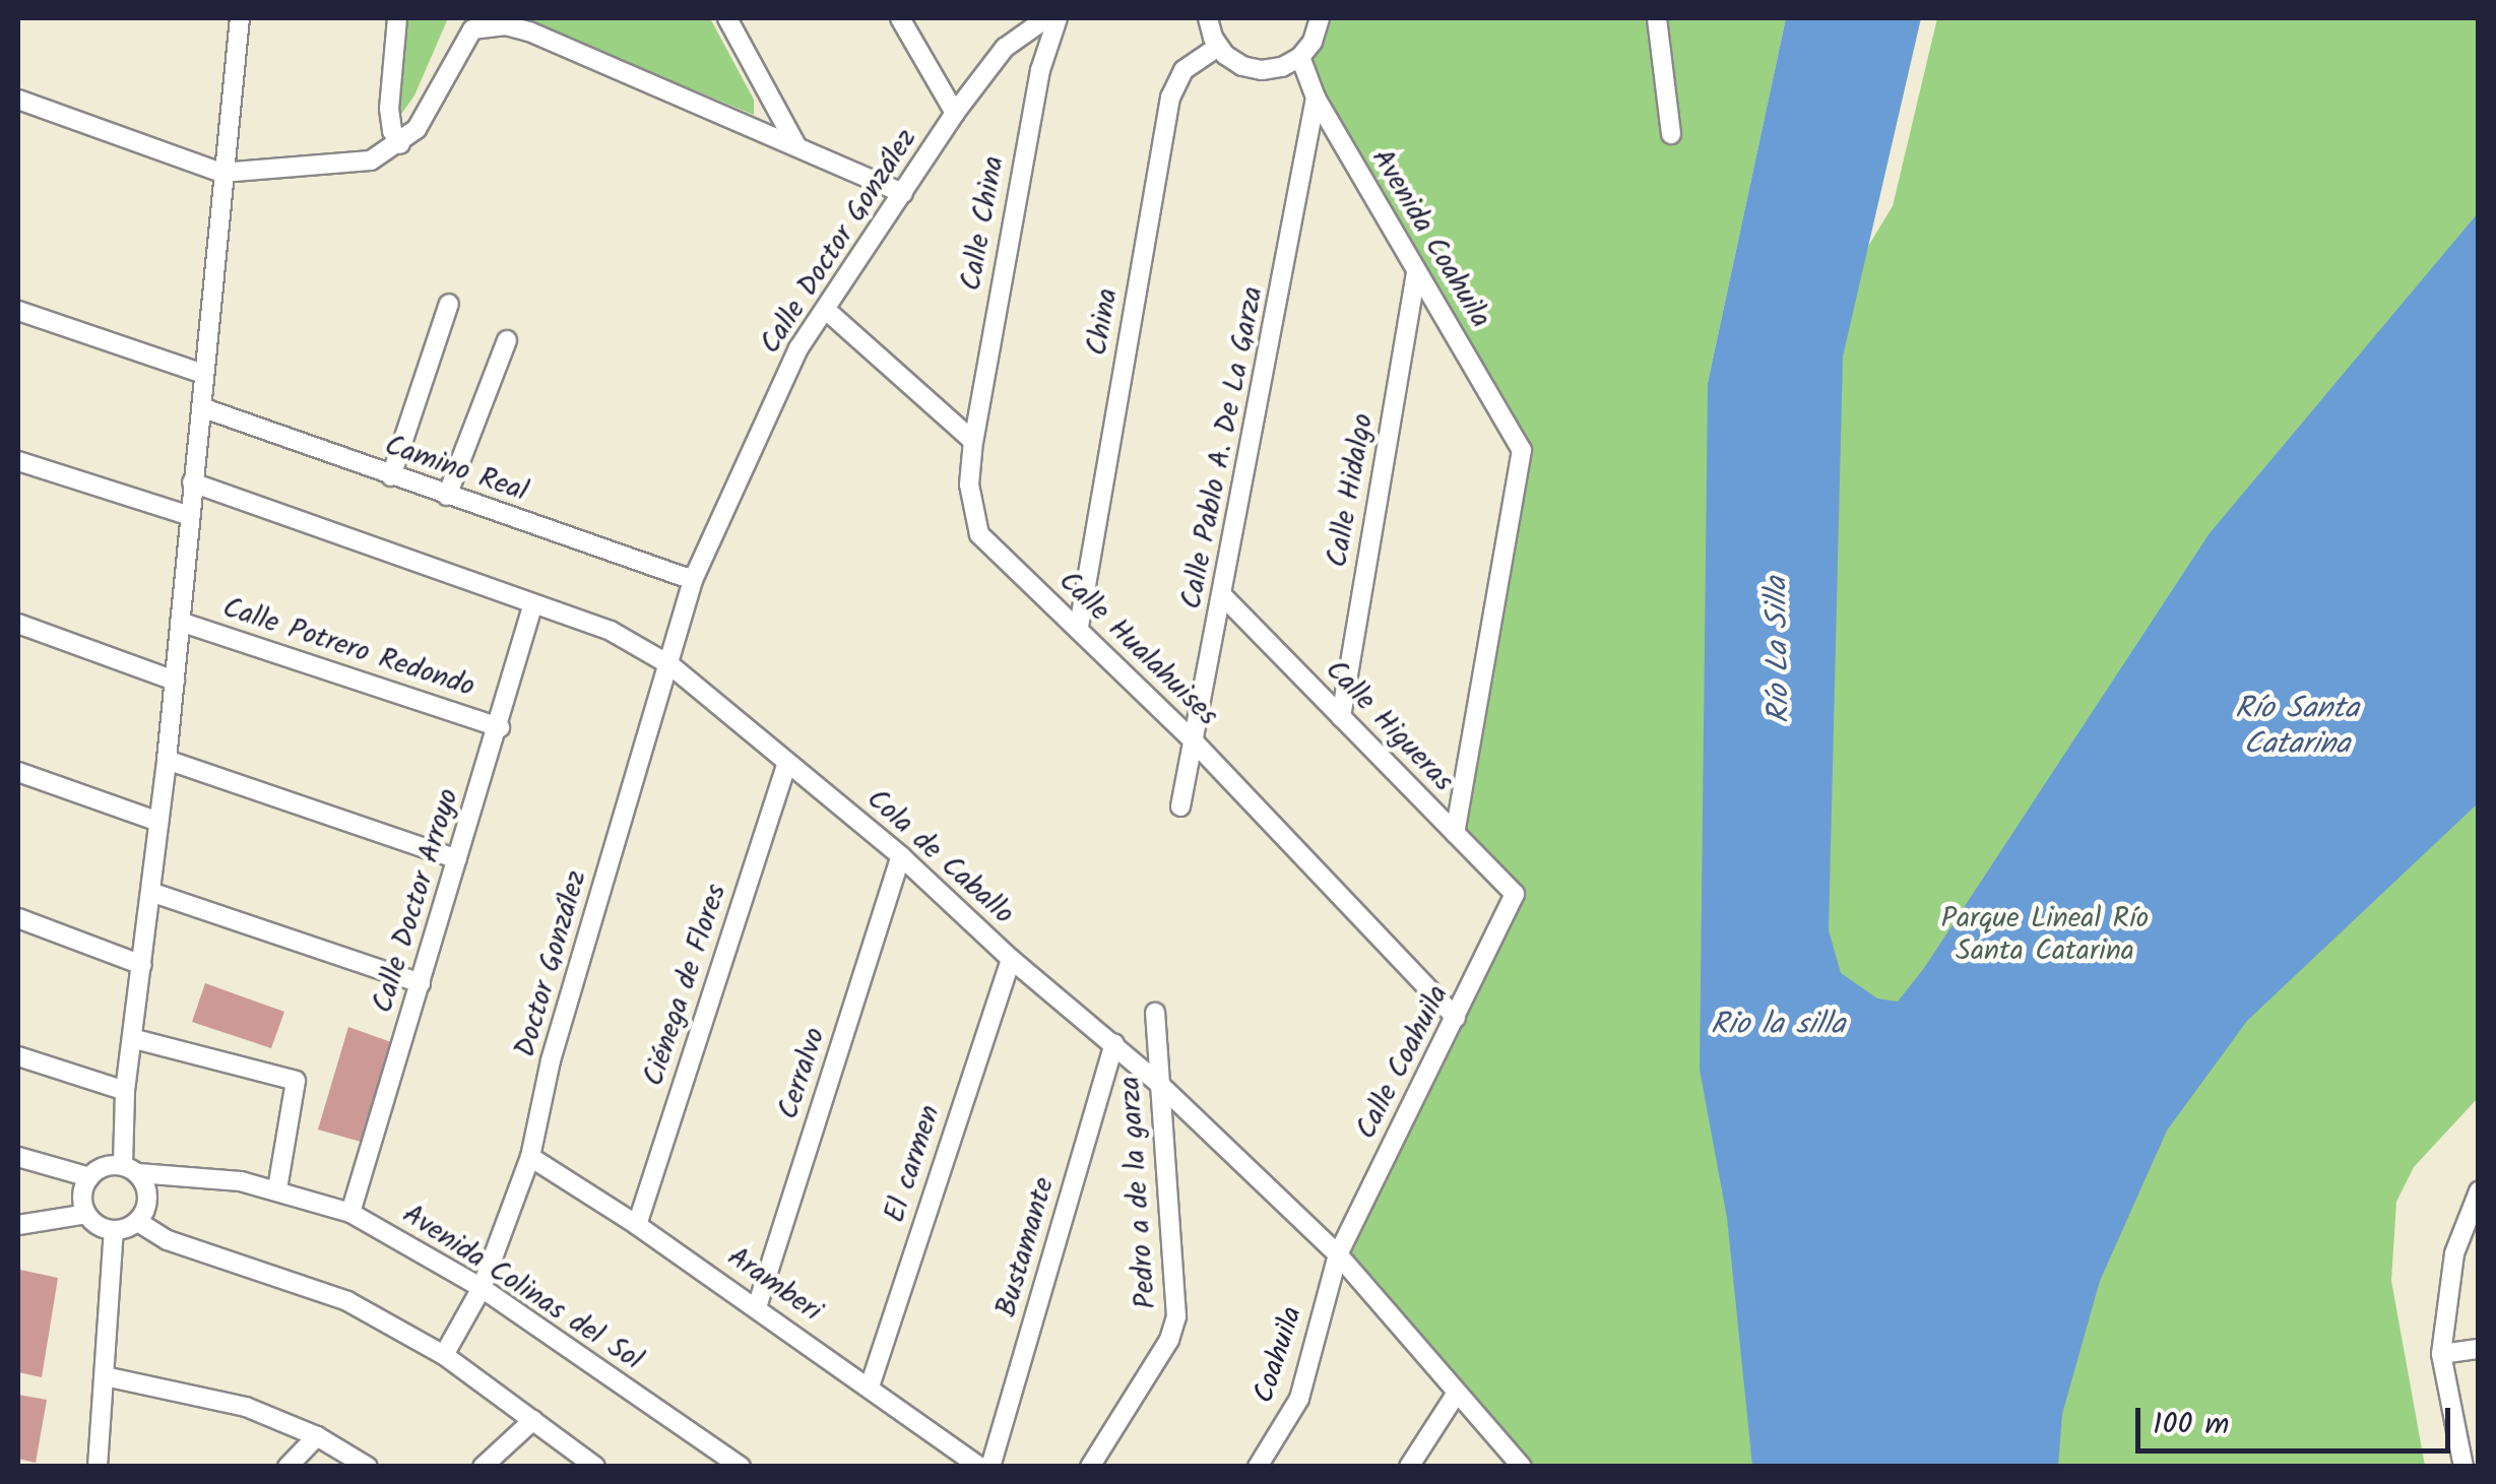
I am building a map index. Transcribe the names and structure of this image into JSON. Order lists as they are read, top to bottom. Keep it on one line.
{"streets":{"street":["Calle China","Avenida Coahuila","Calle Doctor González","China","Calle Pablo A. De La Garza","Camino Real","Calle Hidalgo","Calle Potrero Redondo","Calle Hualahuises","Calle Higueras","Cola de Caballo","Calle Doctor Arroyo","Doctor González","Ciénega de Flores","Calle Coahuila","Cerralvo","El carmen","Pedro a de la garza","Bustamante","Aramberi","Avenida Colinas del Sol","Coahuila"]},"crossings":[["Calle China","Calle Hualahuises"],["Avenida Coahuila","Calle Pablo A. De La Garza"],["Avenida Coahuila","Calle Hidalgo"],["Avenida Coahuila","Calle Higueras"],["Calle Doctor González","Camino Real"],["Calle Doctor González","Doctor González"],["China","Calle Hualahuises"],["Calle Pablo A. De La Garza","Calle Hualahuises"],["Calle Pablo A. De La Garza","Calle Higueras"],["Camino Real","Doctor González"],["Calle Hidalgo","Calle Higueras"],["Calle Potrero Redondo","Calle Doctor Arroyo"],["Calle Hualahuises","Calle Coahuila"],["Calle Higueras","Calle Coahuila"],["Cola de Caballo","Calle Doctor Arroyo"],["Cola de Caballo","Doctor González"],["Cola de Caballo","Ciénega de Flores"],["Cola de Caballo","Calle Coahuila"],["Cola de Caballo","Cerralvo"],["Cola de Caballo","El carmen"],["Cola de Caballo","Pedro a de la garza"],["Cola de Caballo","Bustamante"],["Cola de Caballo","Coahuila"],["Calle Doctor Arroyo","Avenida Colinas del Sol"],["Doctor González","Aramberi"],["Doctor González","Avenida Colinas del Sol"],["Ciénega de Flores","Aramberi"],["Calle Coahuila","Coahuila"],["Cerralvo","Aramberi"],["El carmen","Aramberi"]],"water":["Río La Silla","Río Santa Catarina","Rio la silla"],"parks":["Parque Lineal Río Santa Catarina"],"scale_bar":"100 m"}
